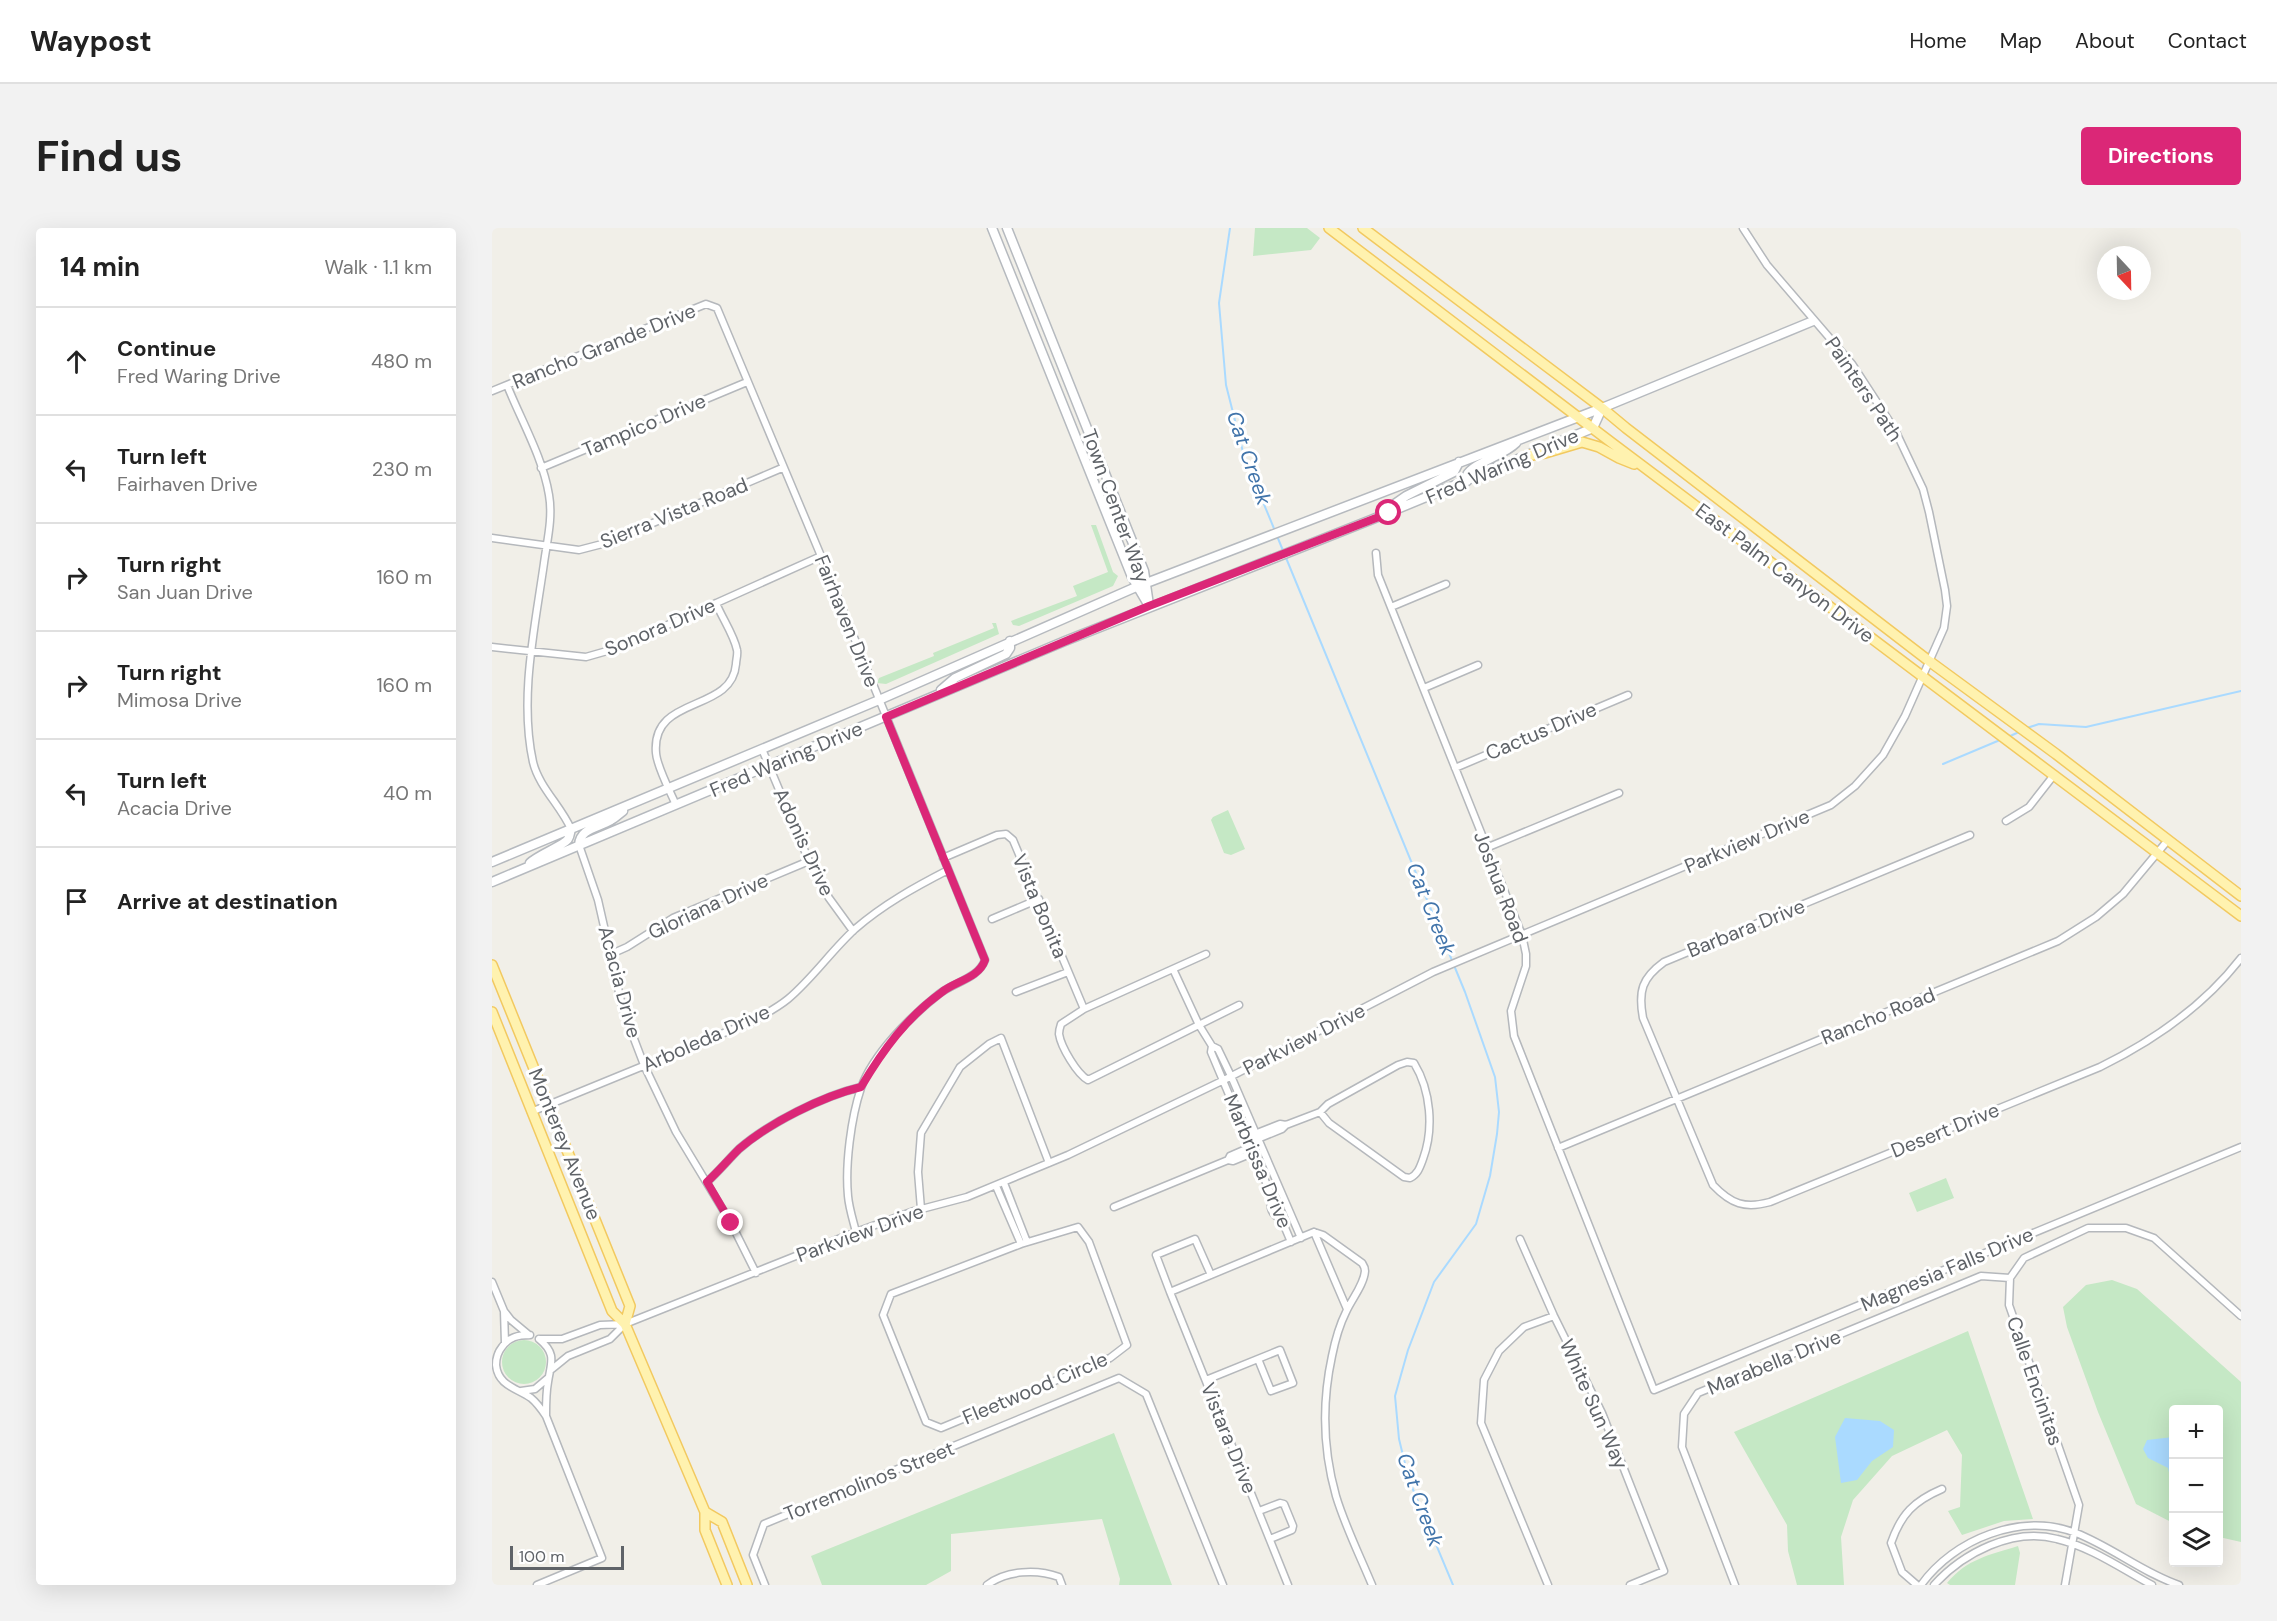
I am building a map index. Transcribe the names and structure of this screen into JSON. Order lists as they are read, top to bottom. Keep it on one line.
{"streets":{"main road":["Fred Waring Drive","Town Center Way","East Palm Canyon Drive","Monterey Avenue"],"street":["Rancho Grande Drive","Painters Path","Tampico Drive","Sierra Vista Road","Fairhaven Drive","Sonora Drive","Cactus Drive","Parkview Drive","Adonis Drive","Joshua Road","Gloriana Drive","Vista Bonita","Barbara Drive","Acacia Drive","Rancho Road","Arboleda Drive","Desert Drive","Marbrissa Drive","Magnesia Falls Drive","Marabella Drive","Calle Encinitas","Fleetwood Circle","White Sun Way","Vistara Drive","Torremolinos Street"]},"crossings":[["Rancho Grande Drive","Fairhaven Drive"],["Painters Path","Fred Waring Drive"],["Painters Path","East Palm Canyon Drive"],["Painters Path","Parkview Drive"],["Tampico Drive","Fairhaven Drive"],["Fred Waring Drive","Town Center Way"],["Fred Waring Drive","East Palm Canyon Drive"],["Fred Waring Drive","Fairhaven Drive"],["Fred Waring Drive","Adonis Drive"],["Fred Waring Drive","Acacia Drive"],["Sierra Vista Road","Fairhaven Drive"],["East Palm Canyon Drive","Parkview Drive"],["East Palm Canyon Drive","Rancho Road"],["Fairhaven Drive","Sonora Drive"],["Fairhaven Drive","Vista Bonita"],["Fairhaven Drive","Arboleda Drive"],["Cactus Drive","Joshua Road"],["Parkview Drive","Joshua Road"],["Parkview Drive","Acacia Drive"],["Parkview Drive","Monterey Avenue"],["Parkview Drive","Marbrissa Drive"],["Adonis Drive","Gloriana Drive"],["Adonis Drive","Arboleda Drive"],["Joshua Road","Rancho Road"],["Joshua Road","Magnesia Falls Drive"],["Gloriana Drive","Acacia Drive"],["Barbara Drive","Rancho Road"],["Barbara Drive","Desert Drive"],["Acacia Drive","Arboleda Drive"],["Rancho Road","Desert Drive"],["Arboleda Drive","Monterey Avenue"],["Marabella Drive","Calle Encinitas"]],"water":["Cat Creek"],"scale_bar":"100 m","north":"bottom","page":{"header":"Waypost","nav":["Home","Map","About","Contact"],"buttons":"Directions","title":"Find us","heading":["14 min","Walk · 1.1 km"],"list":[["Continue","Fred Waring Drive","480 m"],["Turn left","Fairhaven Drive","230 m"],["Turn right","San Juan Drive","160 m"],["Turn right","Mimosa Drive","160 m"],["Turn left","Acacia Drive","40 m"],"Arrive at destination"],"map_buttons":["+","−"],"scale":"100 m"}}
